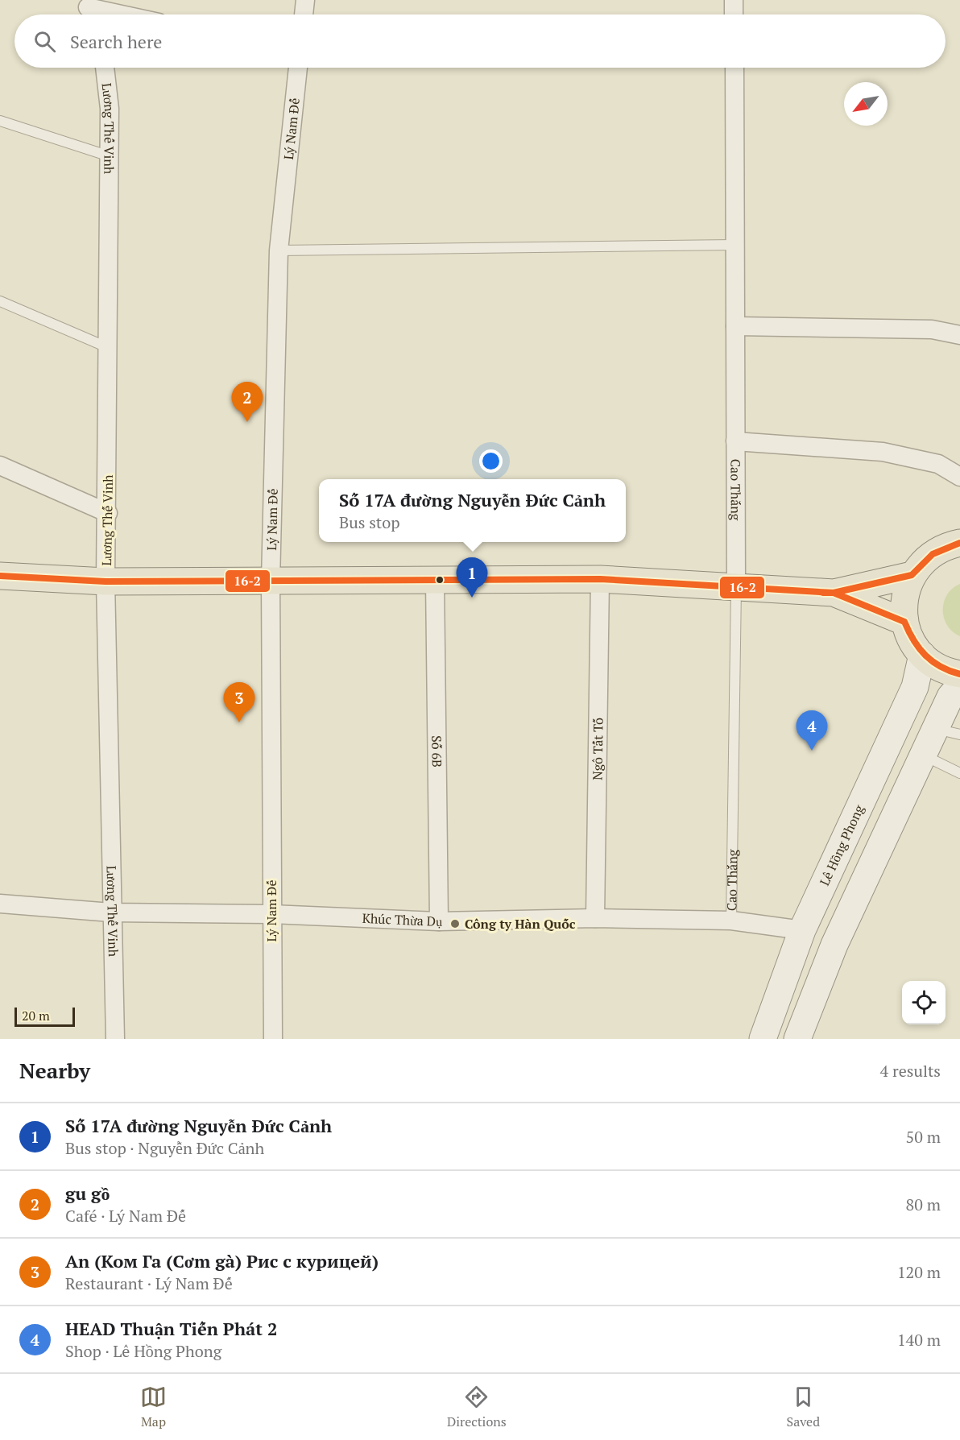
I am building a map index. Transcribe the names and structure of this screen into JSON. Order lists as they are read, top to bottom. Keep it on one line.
{"streets":{"main road":["Lê Hồng Phong"],"street":["Lương Thế Vinh","Lý Nam Đế","Cao Thắng","Ngô Tất Tố","Số 6B","Khúc Thừa Dụ"]},"crossings":[["Lương Thế Vinh","Khúc Thừa Dụ"],["Lý Nam Đế","Khúc Thừa Dụ"],["Cao Thắng","Khúc Thừa Dụ"],["Ngô Tất Tố","Khúc Thừa Dụ"],["Số 6B","Khúc Thừa Dụ"],["Lê Hồng Phong","Khúc Thừa Dụ"]],"places":["Công ty Hàn Quốc"],"lines":["transit line 16-2"],"scale_bar":"20 m","north":"bottom left","page":{"search":"Search here","pins":["2","1","3","4"],"popup":["Số 17A đường Nguyễn Đức Cảnh","Bus stop"],"scale":"20 m","heading":["Nearby","4 results"],"list":[{"mark":"1","name":"Số 17A đường Nguyễn Đức Cảnh","note":"Bus stop · Nguyễn Đức Cảnh","value":"50 m"},{"mark":"2","name":"gu gồ","note":"Café · Lý Nam Đế","value":"80 m"},{"mark":"3","name":"An (Ком Га (Cơm gà) Рис с курицей)","note":"Restaurant · Lý Nam Đế","value":"120 m"},{"mark":"4","name":"HEAD Thuận Tiến Phát 2","note":"Shop · Lê Hồng Phong","value":"140 m"}],"nav":["Map","Directions","Saved"]}}
